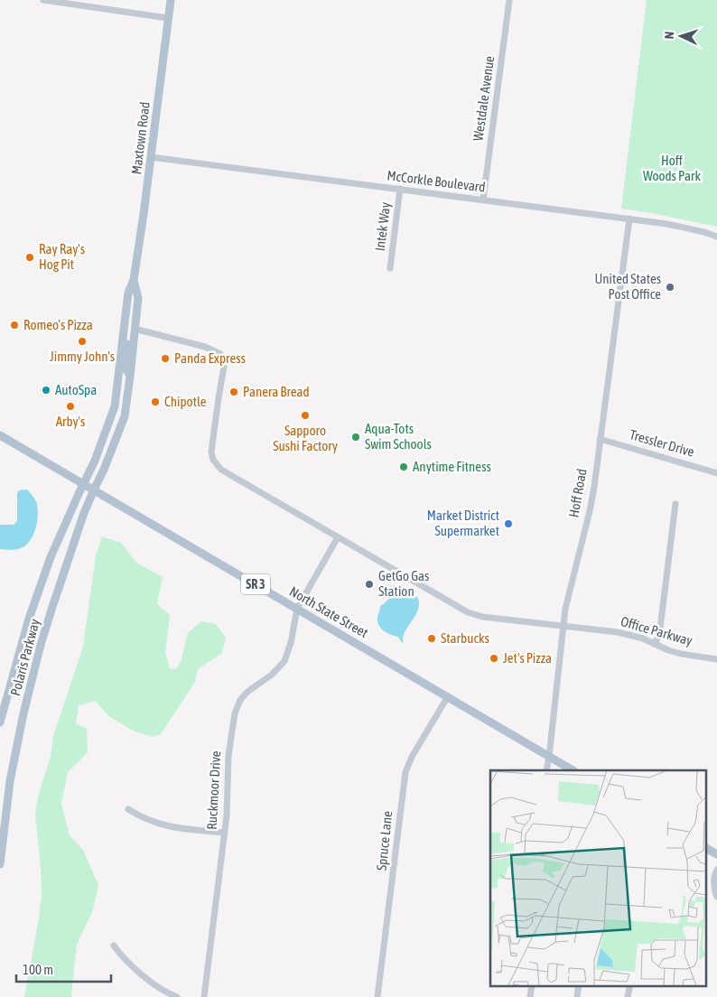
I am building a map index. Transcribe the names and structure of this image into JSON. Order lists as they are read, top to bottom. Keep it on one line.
{"streets":{"main road":["Maxtown Road","SR 3","North State Street","Polaris Parkway"],"street":["Westdale Avenue","McCorkle Boulevard","Intek Way","Tressler Drive","Hoff Road","Office Parkway","Ruckmoor Drive","Spruce Lane"]},"crossings":[["Westdale Avenue","McCorkle Boulevard"],["Maxtown Road","McCorkle Boulevard"],["Maxtown Road","North State Street"],["Maxtown Road","Office Parkway"],["Maxtown Road","Polaris Parkway"],["McCorkle Boulevard","Intek Way"],["McCorkle Boulevard","Hoff Road"],["Tressler Drive","Hoff Road"],["Hoff Road","North State Street"],["Hoff Road","Office Parkway"],["North State Street","Polaris Parkway"],["North State Street","Ruckmoor Drive"],["North State Street","Spruce Lane"],["Office Parkway","Ruckmoor Drive"]],"parks":["Hoff Woods Park"],"places":["Ray Ray's Hog Pit","United States Post Office","Romeo's Pizza","Jimmy John's","Panda Express","AutoSpa","Panera Bread","Chipotle","Arby's","Sapporo Sushi Factory","Aqua-Tots Swim Schools","Anytime Fitness","Market District Supermarket","GetGo Gas Station","Starbucks","Jet's Pizza"],"scale_bar":"100 m","north":"left"}
